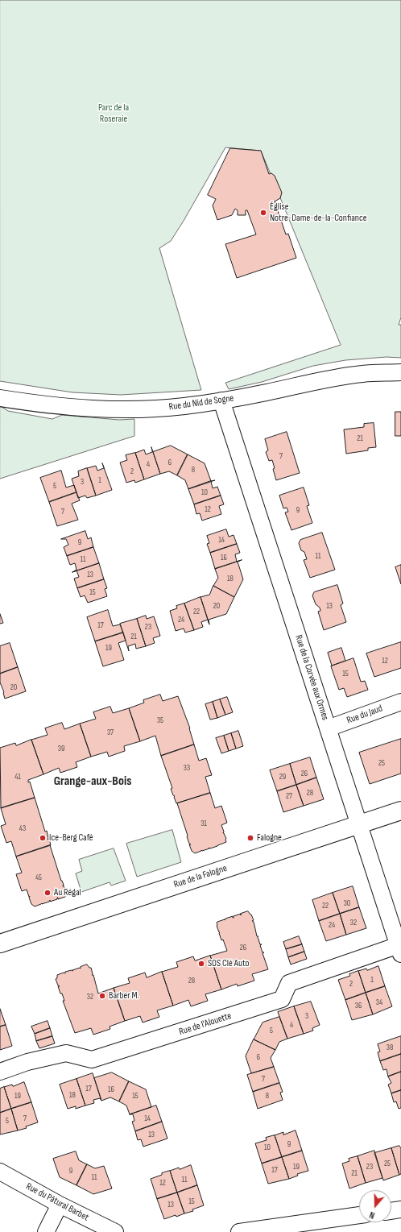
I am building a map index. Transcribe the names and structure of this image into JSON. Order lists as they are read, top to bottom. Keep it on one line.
{"streets":{"street":["Rue du Nid de Sogne","Rue de la Corvée aux Ormes","Rue du Jaud","Rue de la Falogne","Rue de l'Alouette","Rue du Pâtural Barbet"]},"crossings":[["Rue du Nid de Sogne","Rue de la Corvée aux Ormes"],["Rue de la Corvée aux Ormes","Rue du Jaud"],["Rue de la Corvée aux Ormes","Rue de la Falogne"],["Rue de la Corvée aux Ormes","Rue de l'Alouette"]],"districts":["Grange-aux-Bois"],"parks":["Parc de la Roseraie"],"places":["Église Notre-Dame-de-la-Confiance","Ice-Berg Café","Falogne","Au Régal","SOS Clé Auto","Barber M."],"house_numbers":["21","7","6","4","8","2","1","3","5","10","12","9","7","14","9","11","16","11","13","18","15","20","13","22","24","17","23","21","19","12","15","20","35","37","39","25","33","26","41","29","28","27","31","43","45","30","22","32","24","26","1","28","2","32","34","36","3","4","5","38","6","7","17","16","18","19","15","8","7","14","5","13","9","10","25","19","23","17","9","21","11","11","12","15","13"],"north":"bottom"}
